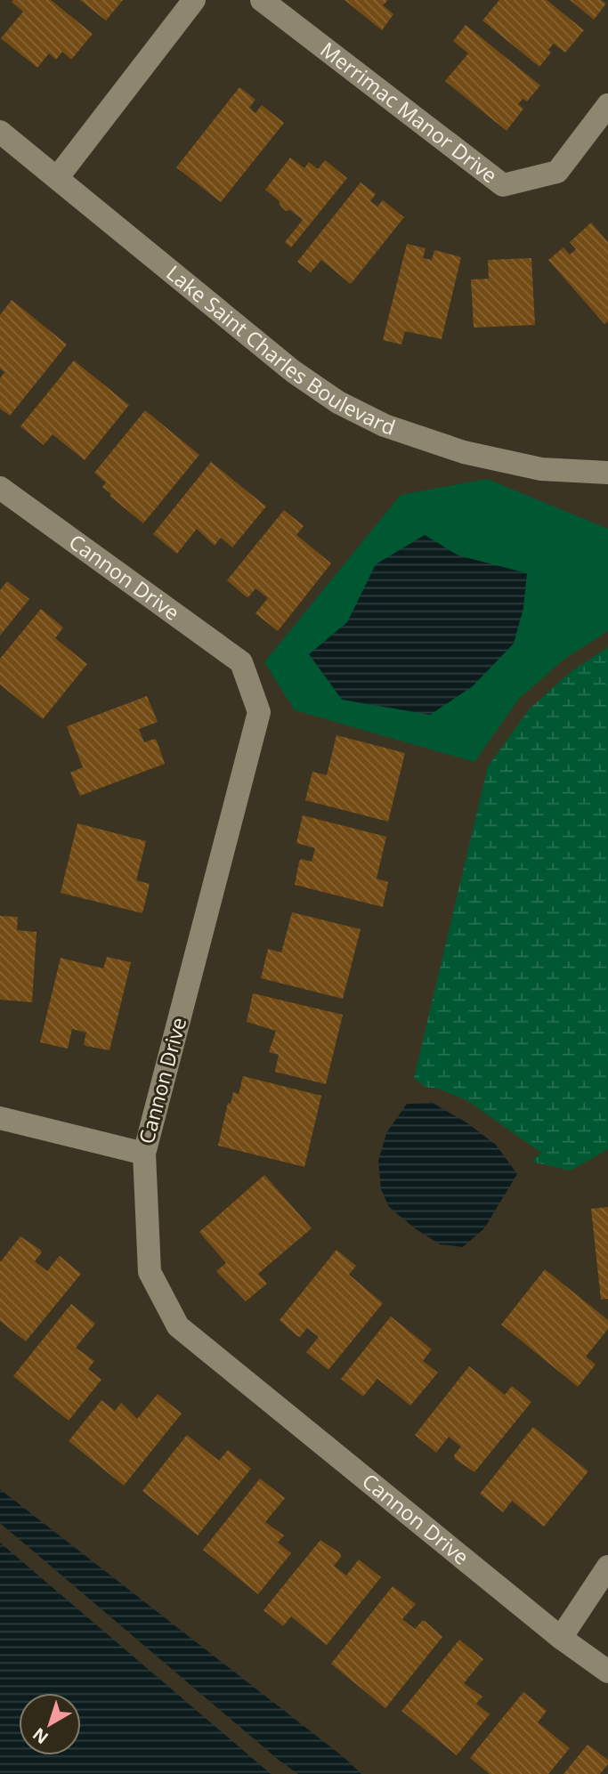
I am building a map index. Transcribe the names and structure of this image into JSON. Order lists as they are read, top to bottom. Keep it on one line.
{"streets":{"street":["Merrimac Manor Drive","Lake Saint Charles Boulevard","Cannon Drive"]},"north":"bottom left"}
